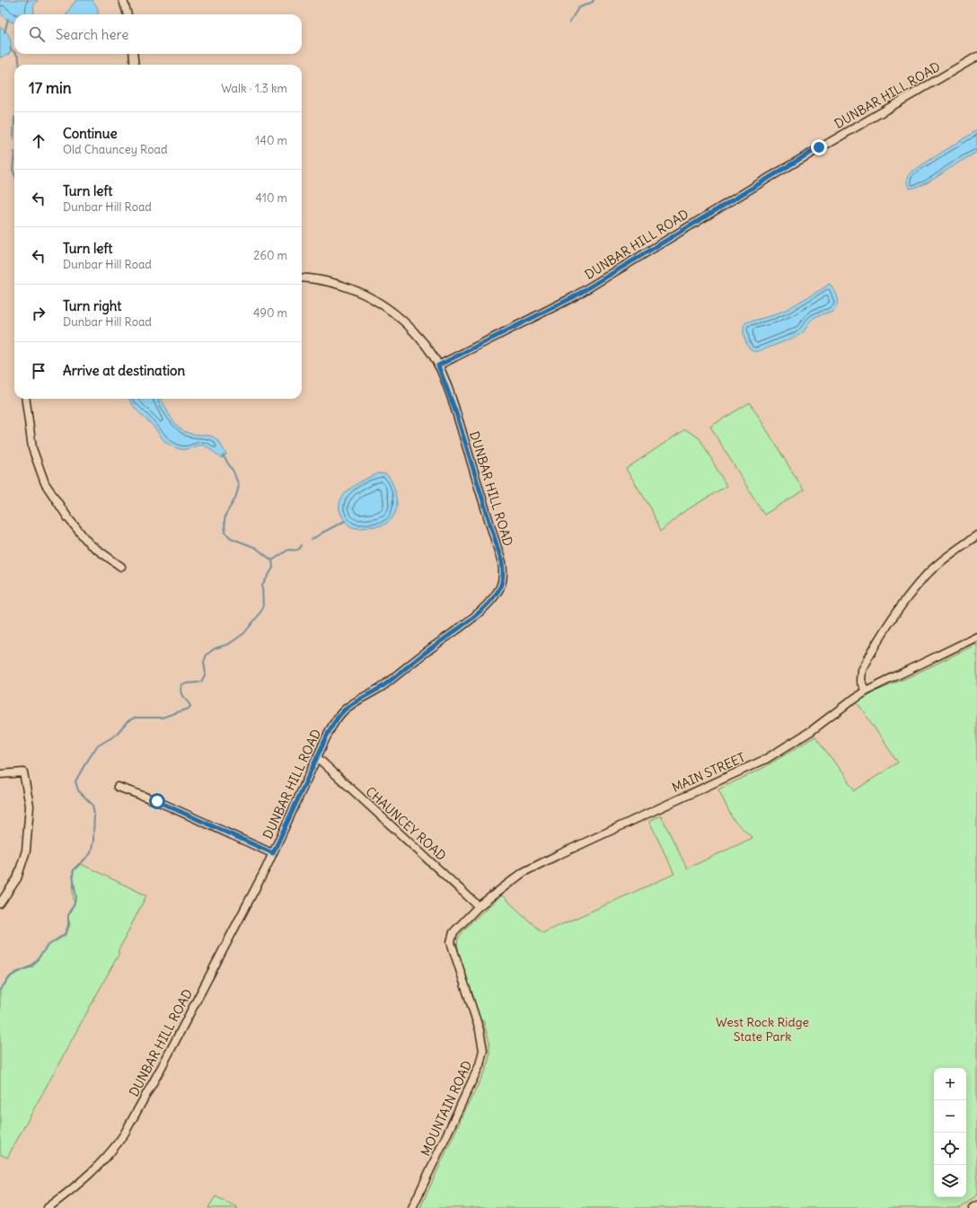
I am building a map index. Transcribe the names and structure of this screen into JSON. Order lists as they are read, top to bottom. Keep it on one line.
{"streets":{"street":["DUNBAR HILL ROAD","MAIN STREET","CHAUNCEY ROAD","MOUNTAIN ROAD"]},"crossings":[["DUNBAR HILL ROAD","CHAUNCEY ROAD"],["MAIN STREET","CHAUNCEY ROAD"],["MAIN STREET","MOUNTAIN ROAD"]],"parks":["West Rock Ridge State Park"],"page":{"search":"Search here","heading":["17 min","Walk · 1.3 km"],"list":[["Continue","Old Chauncey Road","140 m"],["Turn left","Dunbar Hill Road","410 m"],["Turn left","Dunbar Hill Road","260 m"],["Turn right","Dunbar Hill Road","490 m"],"Arrive at destination"],"map_buttons":["+","−"]}}
